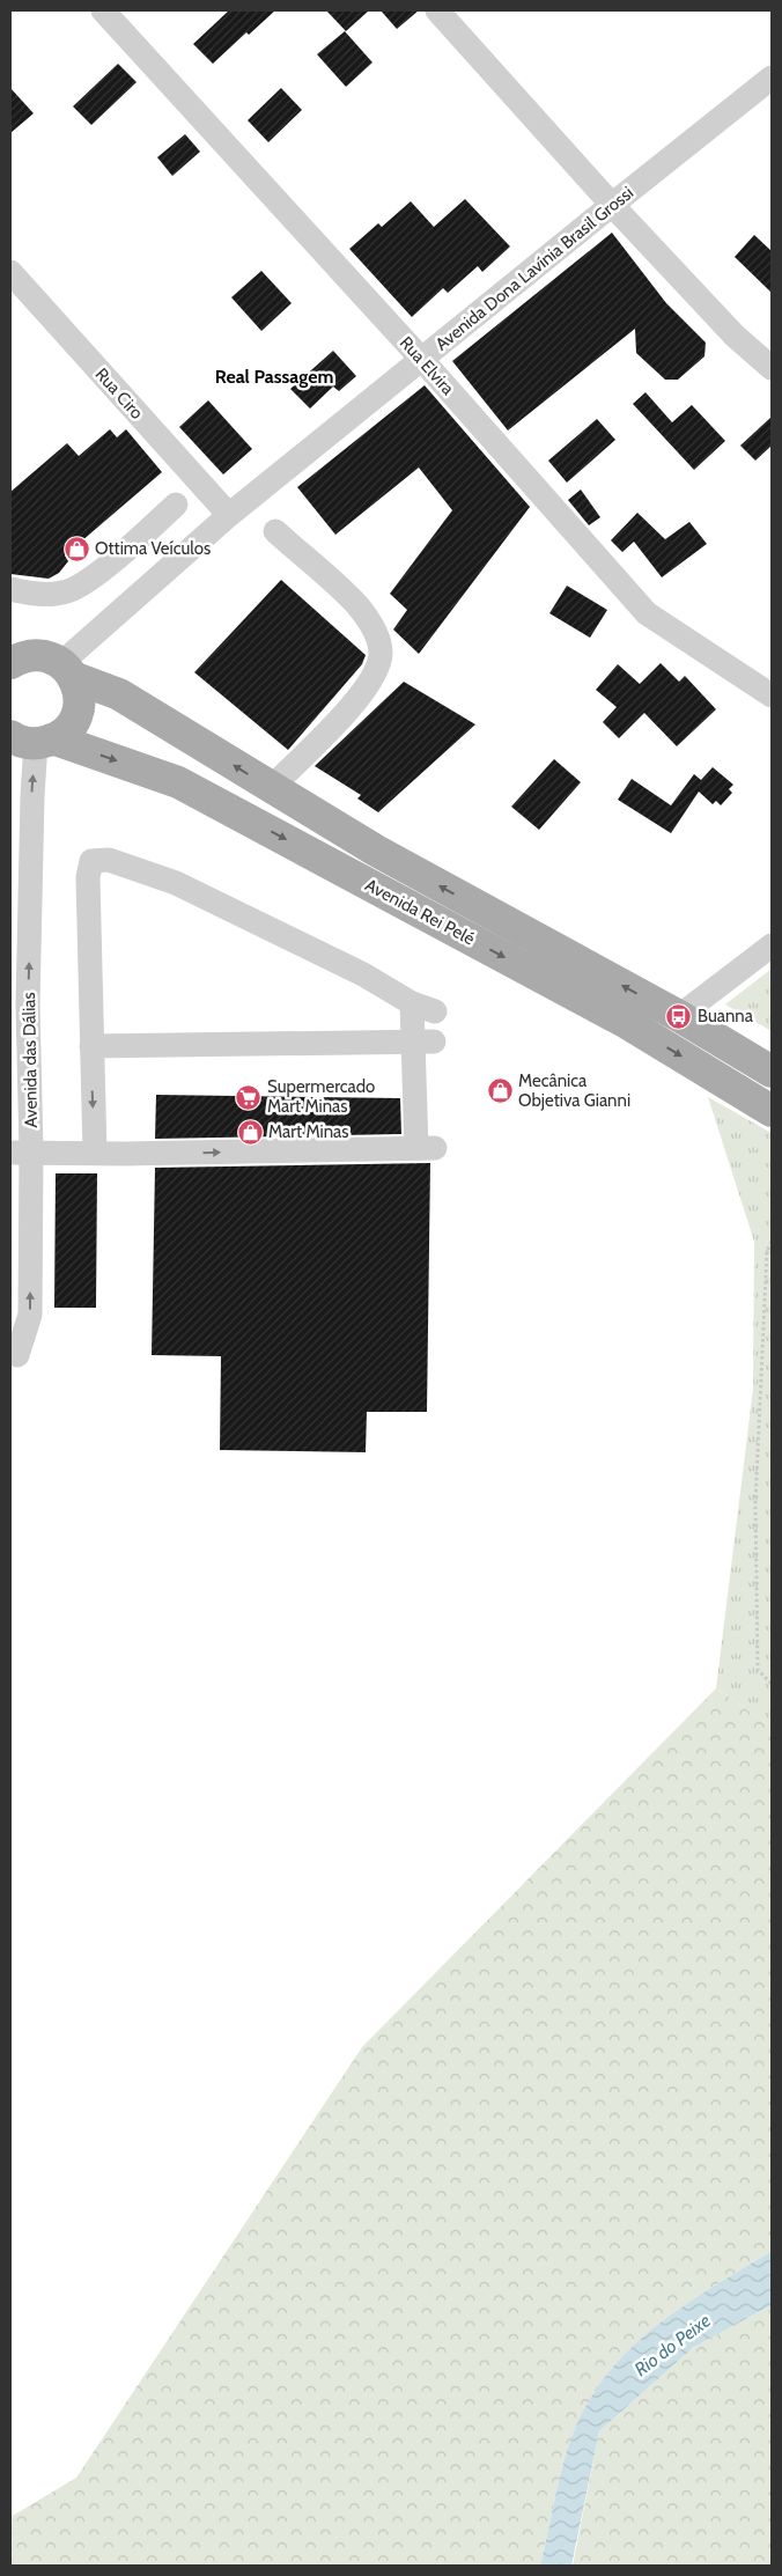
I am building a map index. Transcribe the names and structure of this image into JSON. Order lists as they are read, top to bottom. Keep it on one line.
{"streets":{"main road":["Avenida Rei Pelé"],"street":["Avenida Dona Lavínia Brasil Grossi","Rua Elvira","Rua Ciro","Avenida das Dálias"]},"crossings":[["Avenida Dona Lavínia Brasil Grossi","Rua Elvira"],["Avenida Dona Lavínia Brasil Grossi","Rua Ciro"],["Avenida Dona Lavínia Brasil Grossi","Avenida Rei Pelé"],["Avenida Rei Pelé","Avenida das Dálias"]],"one_way":["Avenida das Dálias"],"districts":["Real Passagem"],"water":["Rio do Peixe"],"places":{"shop":["Ottima Veículos","Mecânica Objetiva Gianni","Mart Minas"],"bus stop":["Buanna"],"supermarket":["Supermercado Mart Minas"]}}
